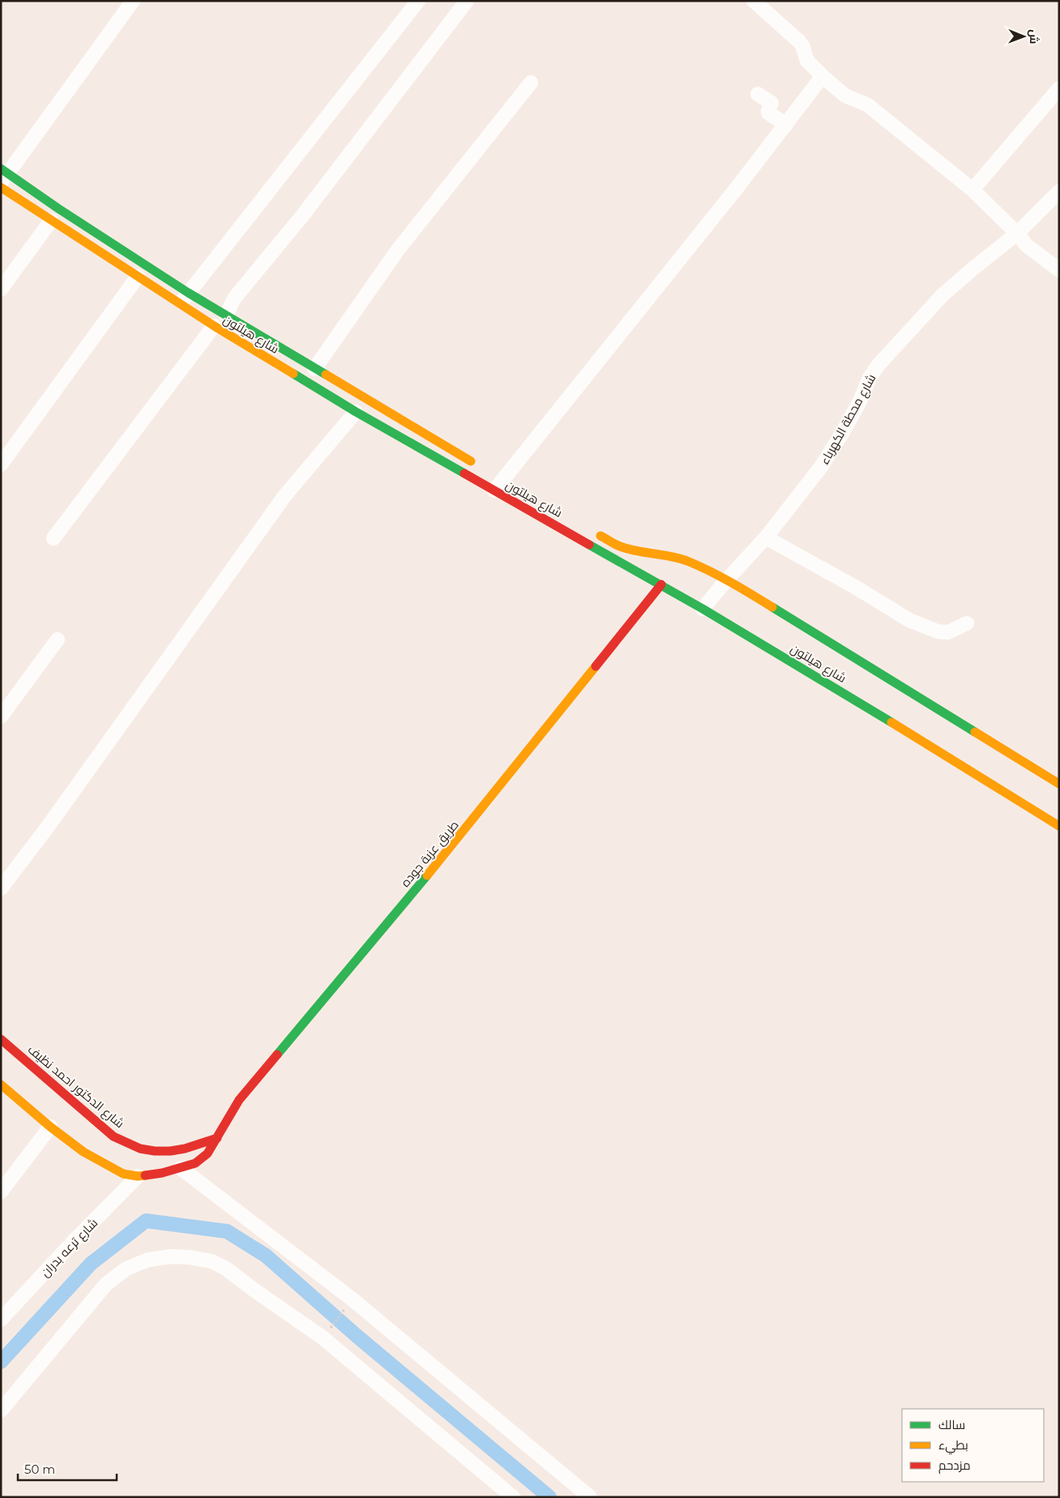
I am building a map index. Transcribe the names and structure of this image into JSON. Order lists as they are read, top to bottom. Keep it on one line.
{"streets":{"main road":["شارع هيلتون","طريق عزبة جوده","شارع الدكتور احمد نظيف"],"street":["شارع محطة الكهرباء","شارع ترعه بدران"]},"crossings":[["شارع هيلتون","شارع محطة الكهرباء"],["شارع هيلتون","طريق عزبة جوده"],["طريق عزبة جوده","شارع الدكتور احمد نظيف"]],"legend":["سالك","بطيء","مزدحم"],"scale_bar":"50 m","north":"right"}
